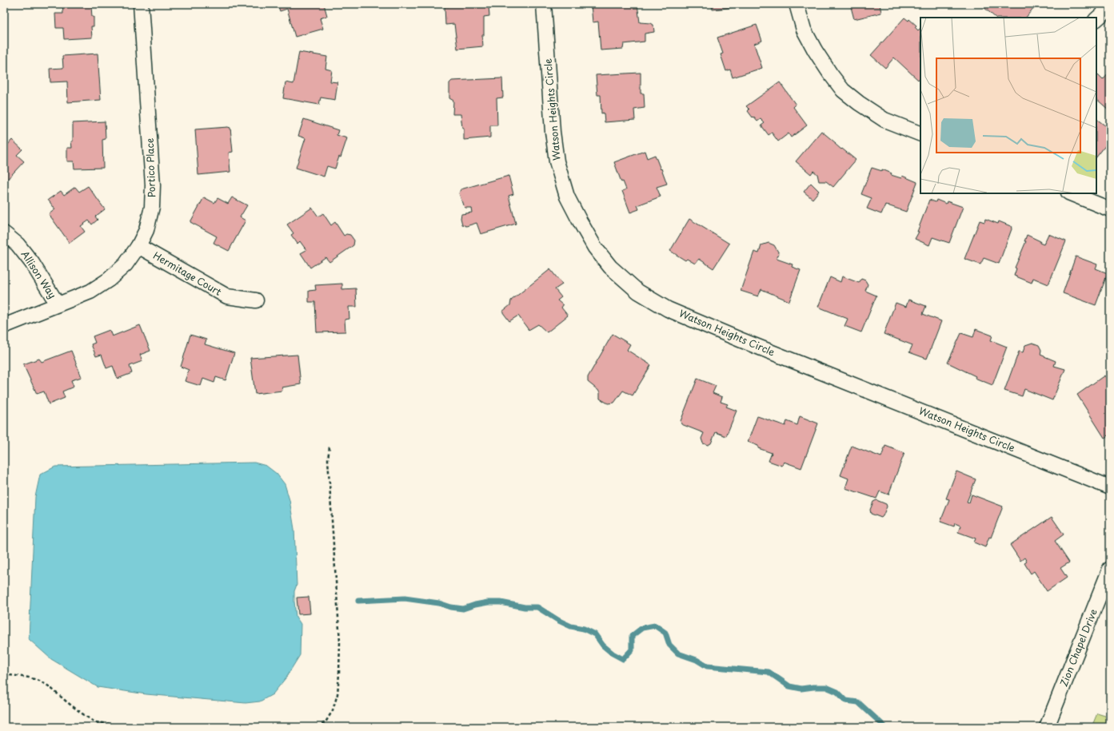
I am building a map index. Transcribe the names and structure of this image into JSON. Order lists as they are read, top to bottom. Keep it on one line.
{"streets":{"street":["Watson Heights Circle","Portico Place","Hermitage Court","Allison Way","Zion Chapel Drive"]},"crossings":[["Portico Place","Hermitage Court"],["Portico Place","Allison Way"]]}
